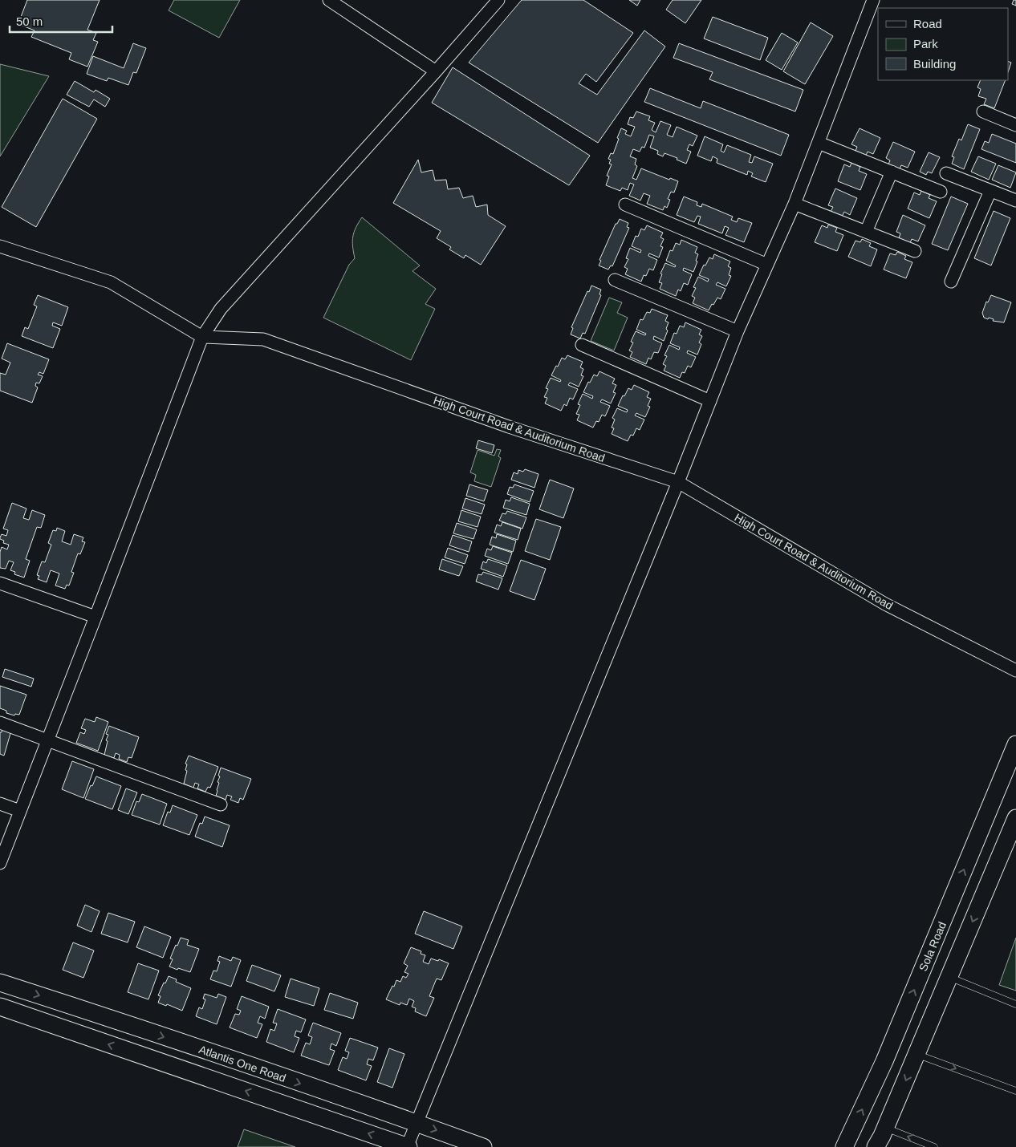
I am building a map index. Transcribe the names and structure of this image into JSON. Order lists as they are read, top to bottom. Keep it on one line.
{"streets":{"street":["High Court Road & Auditorium Road","Sola Road","Atlantis One Road"]},"legend":["Road","Park","Building"],"scale_bar":"50 m"}
